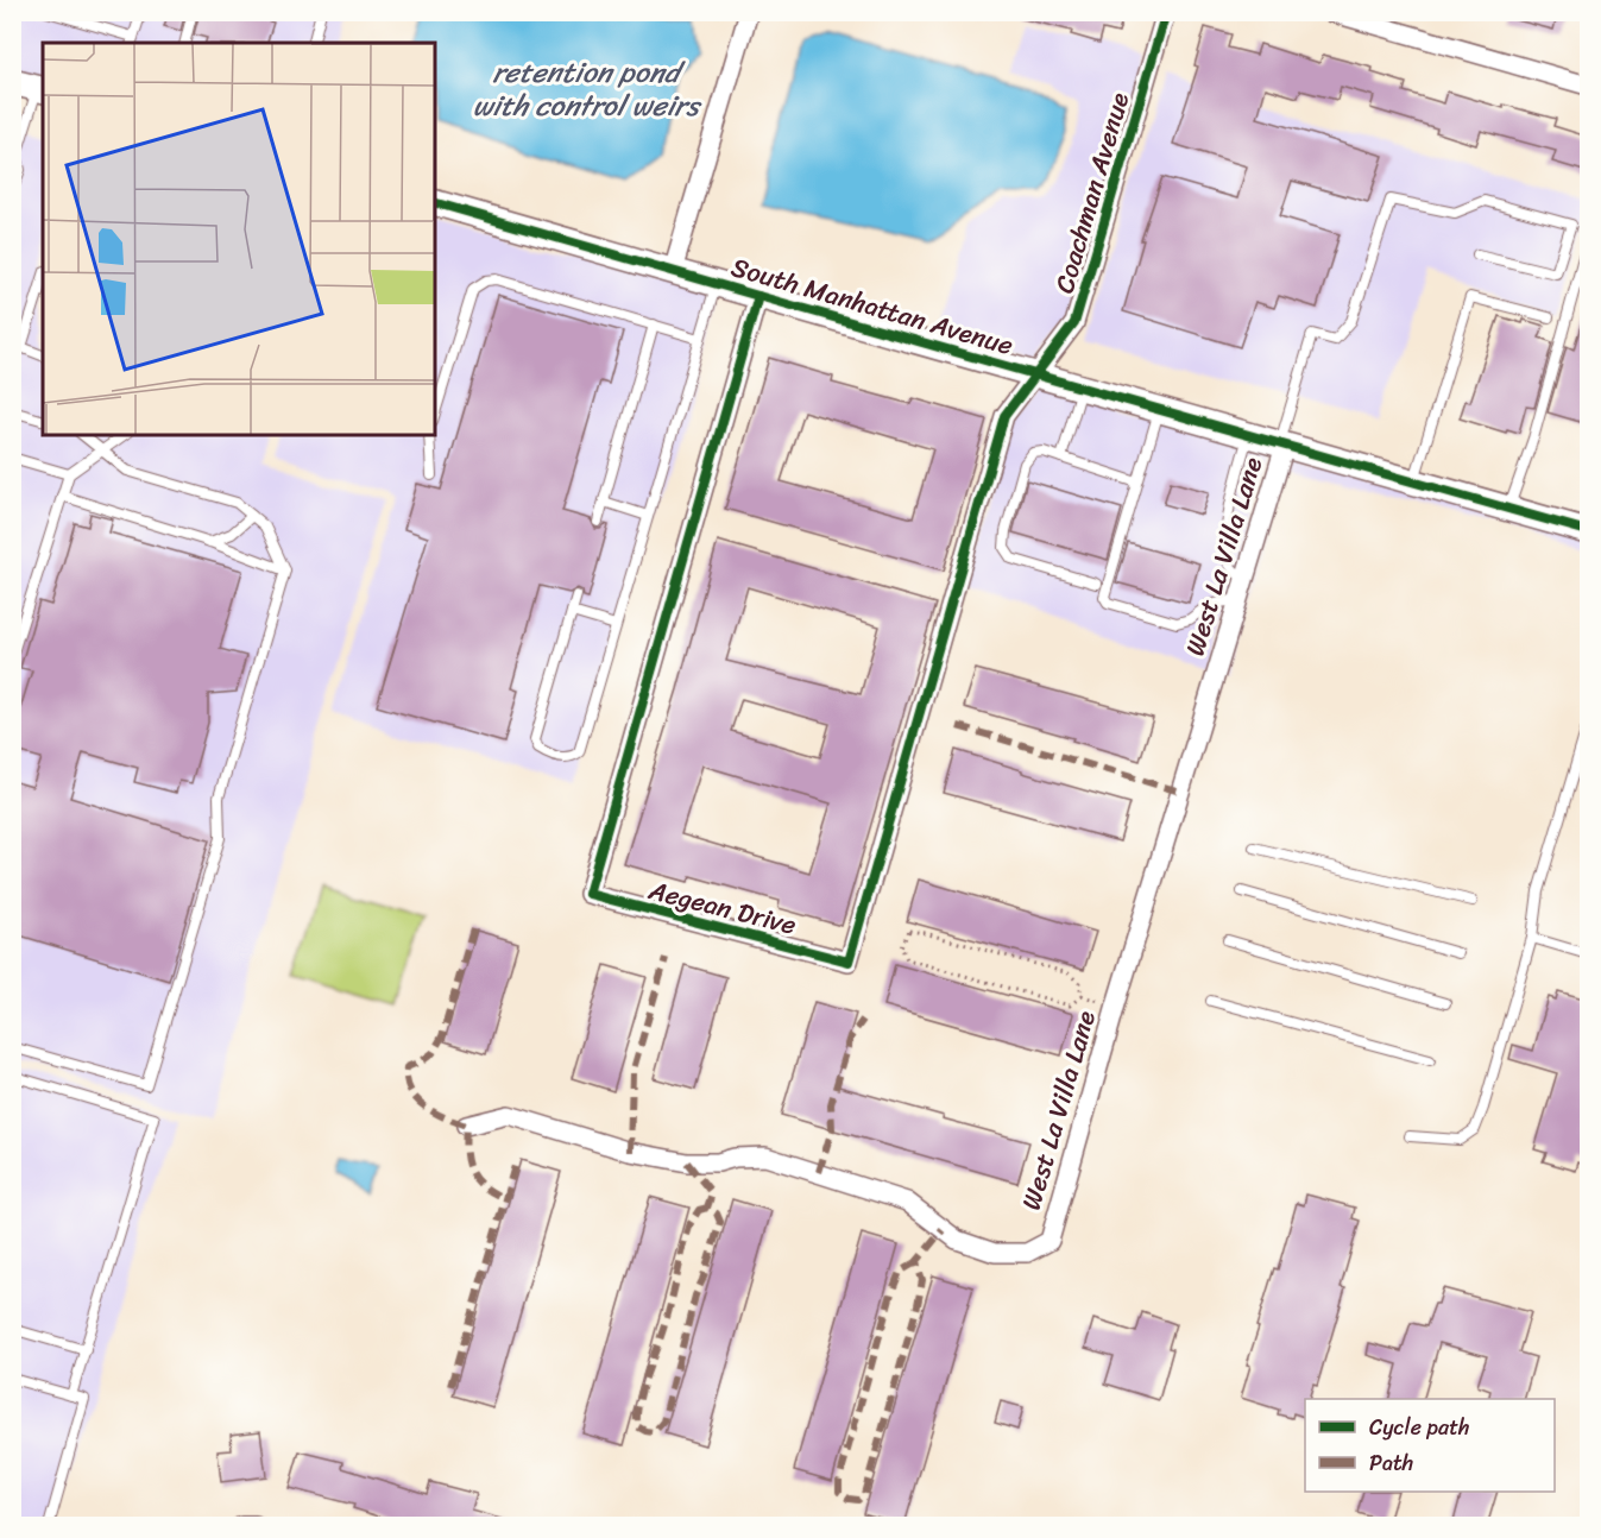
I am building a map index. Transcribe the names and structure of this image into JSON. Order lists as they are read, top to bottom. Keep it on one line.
{"streets":{"main road":["South Manhattan Avenue"],"street":["Coachman Avenue","West La Villa Lane","Aegean Drive"]},"crossings":[["Coachman Avenue","South Manhattan Avenue"],["Coachman Avenue","Aegean Drive"],["South Manhattan Avenue","West La Villa Lane"],["South Manhattan Avenue","Aegean Drive"]],"water":["retention pond with control weirs"],"legend":["Cycle path","Path"]}
